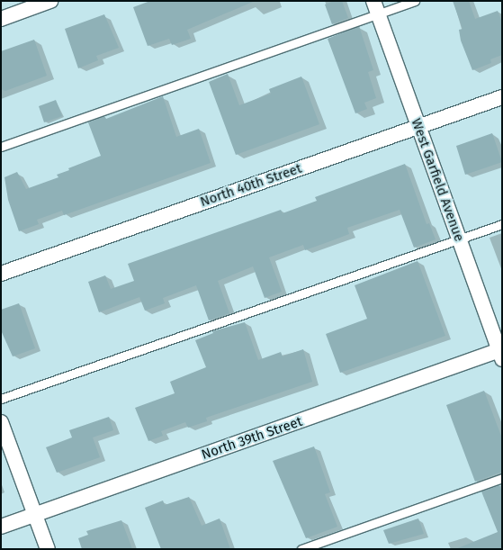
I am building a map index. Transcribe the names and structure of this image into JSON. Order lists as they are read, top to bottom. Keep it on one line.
{"streets":{"street":["West Garfield Avenue","North 40th Street","North 39th Street"]},"crossings":[["West Garfield Avenue","North 40th Street"],["West Garfield Avenue","North 39th Street"]]}
